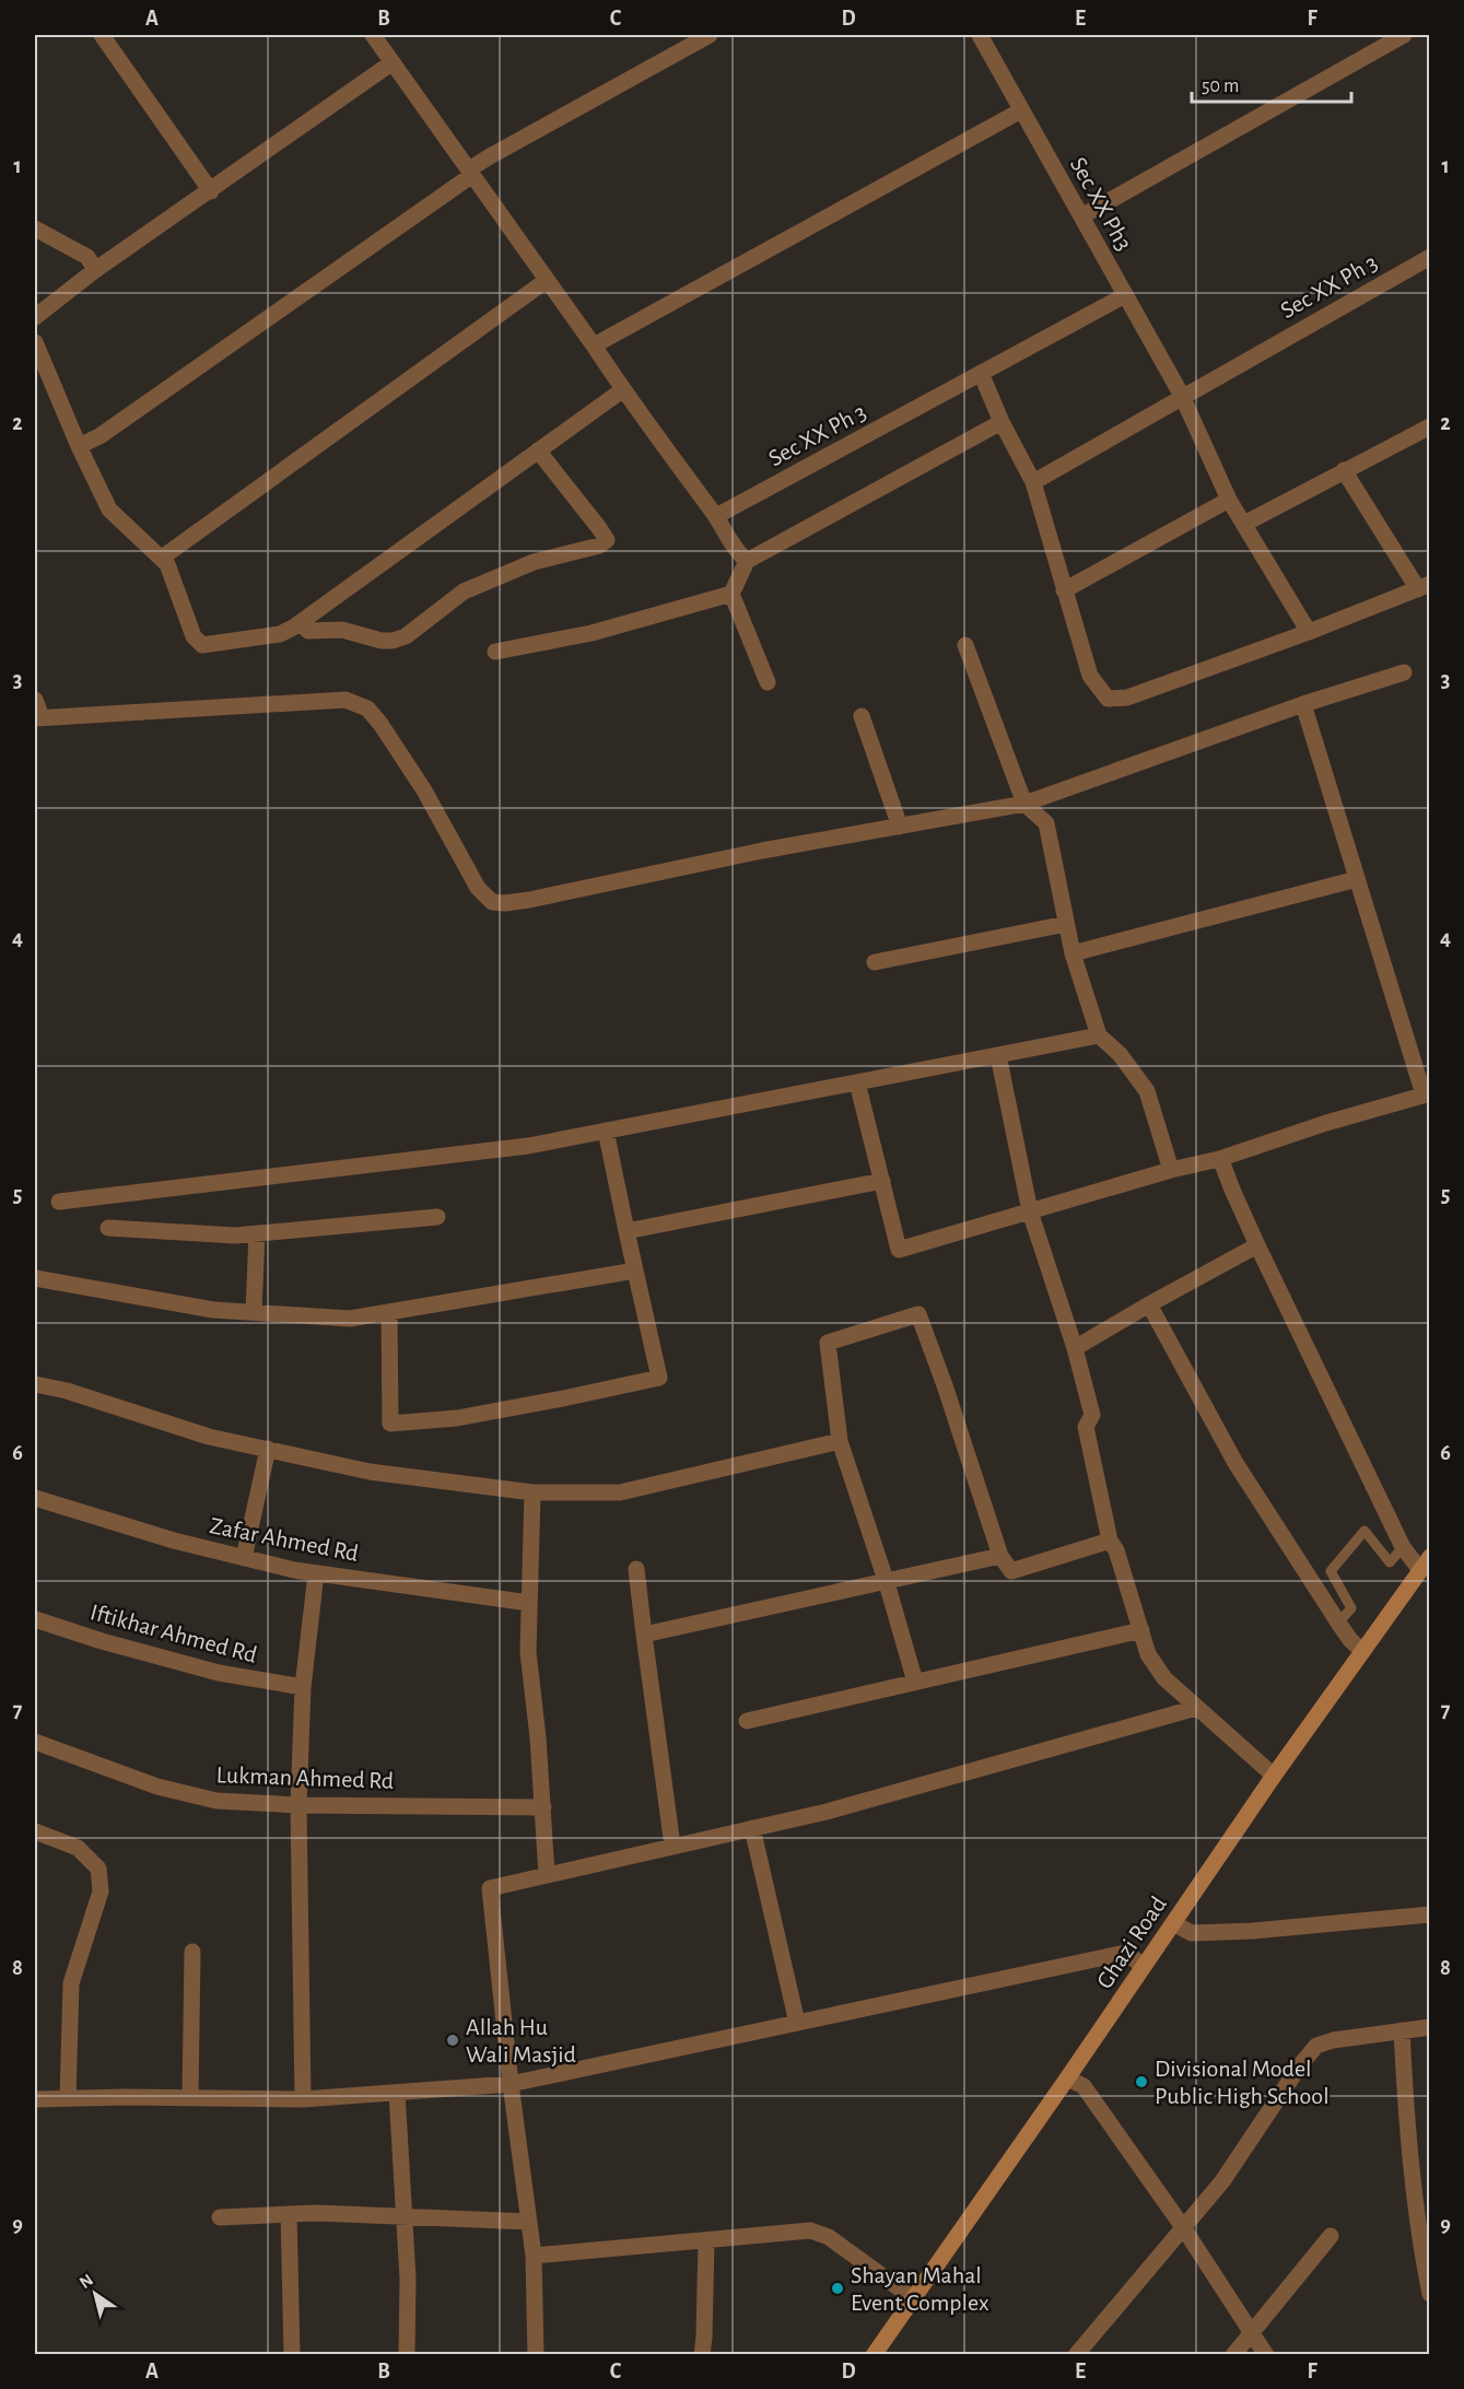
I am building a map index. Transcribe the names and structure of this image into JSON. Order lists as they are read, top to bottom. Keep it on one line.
{"streets":{"main road":["Ghazi Road"],"street":["Sec XX Ph3","Sec XX Ph 3","Zafar Ahmed Rd","Iftikhar Ahmed Rd","Lukman Ahmed Rd"]},"crossings":[["Sec XX Ph3","Sec XX Ph 3"]],"places":["Allah Hu Wali Masjid","Divisional Model Public High School","Shayan Mahal Event Complex"],"scale_bar":"50 m","north":"top left","grid":{"columns":["A","B","C","D","E","F"],"rows":["1","2","3","4","5","6","7","8","9"]}}
